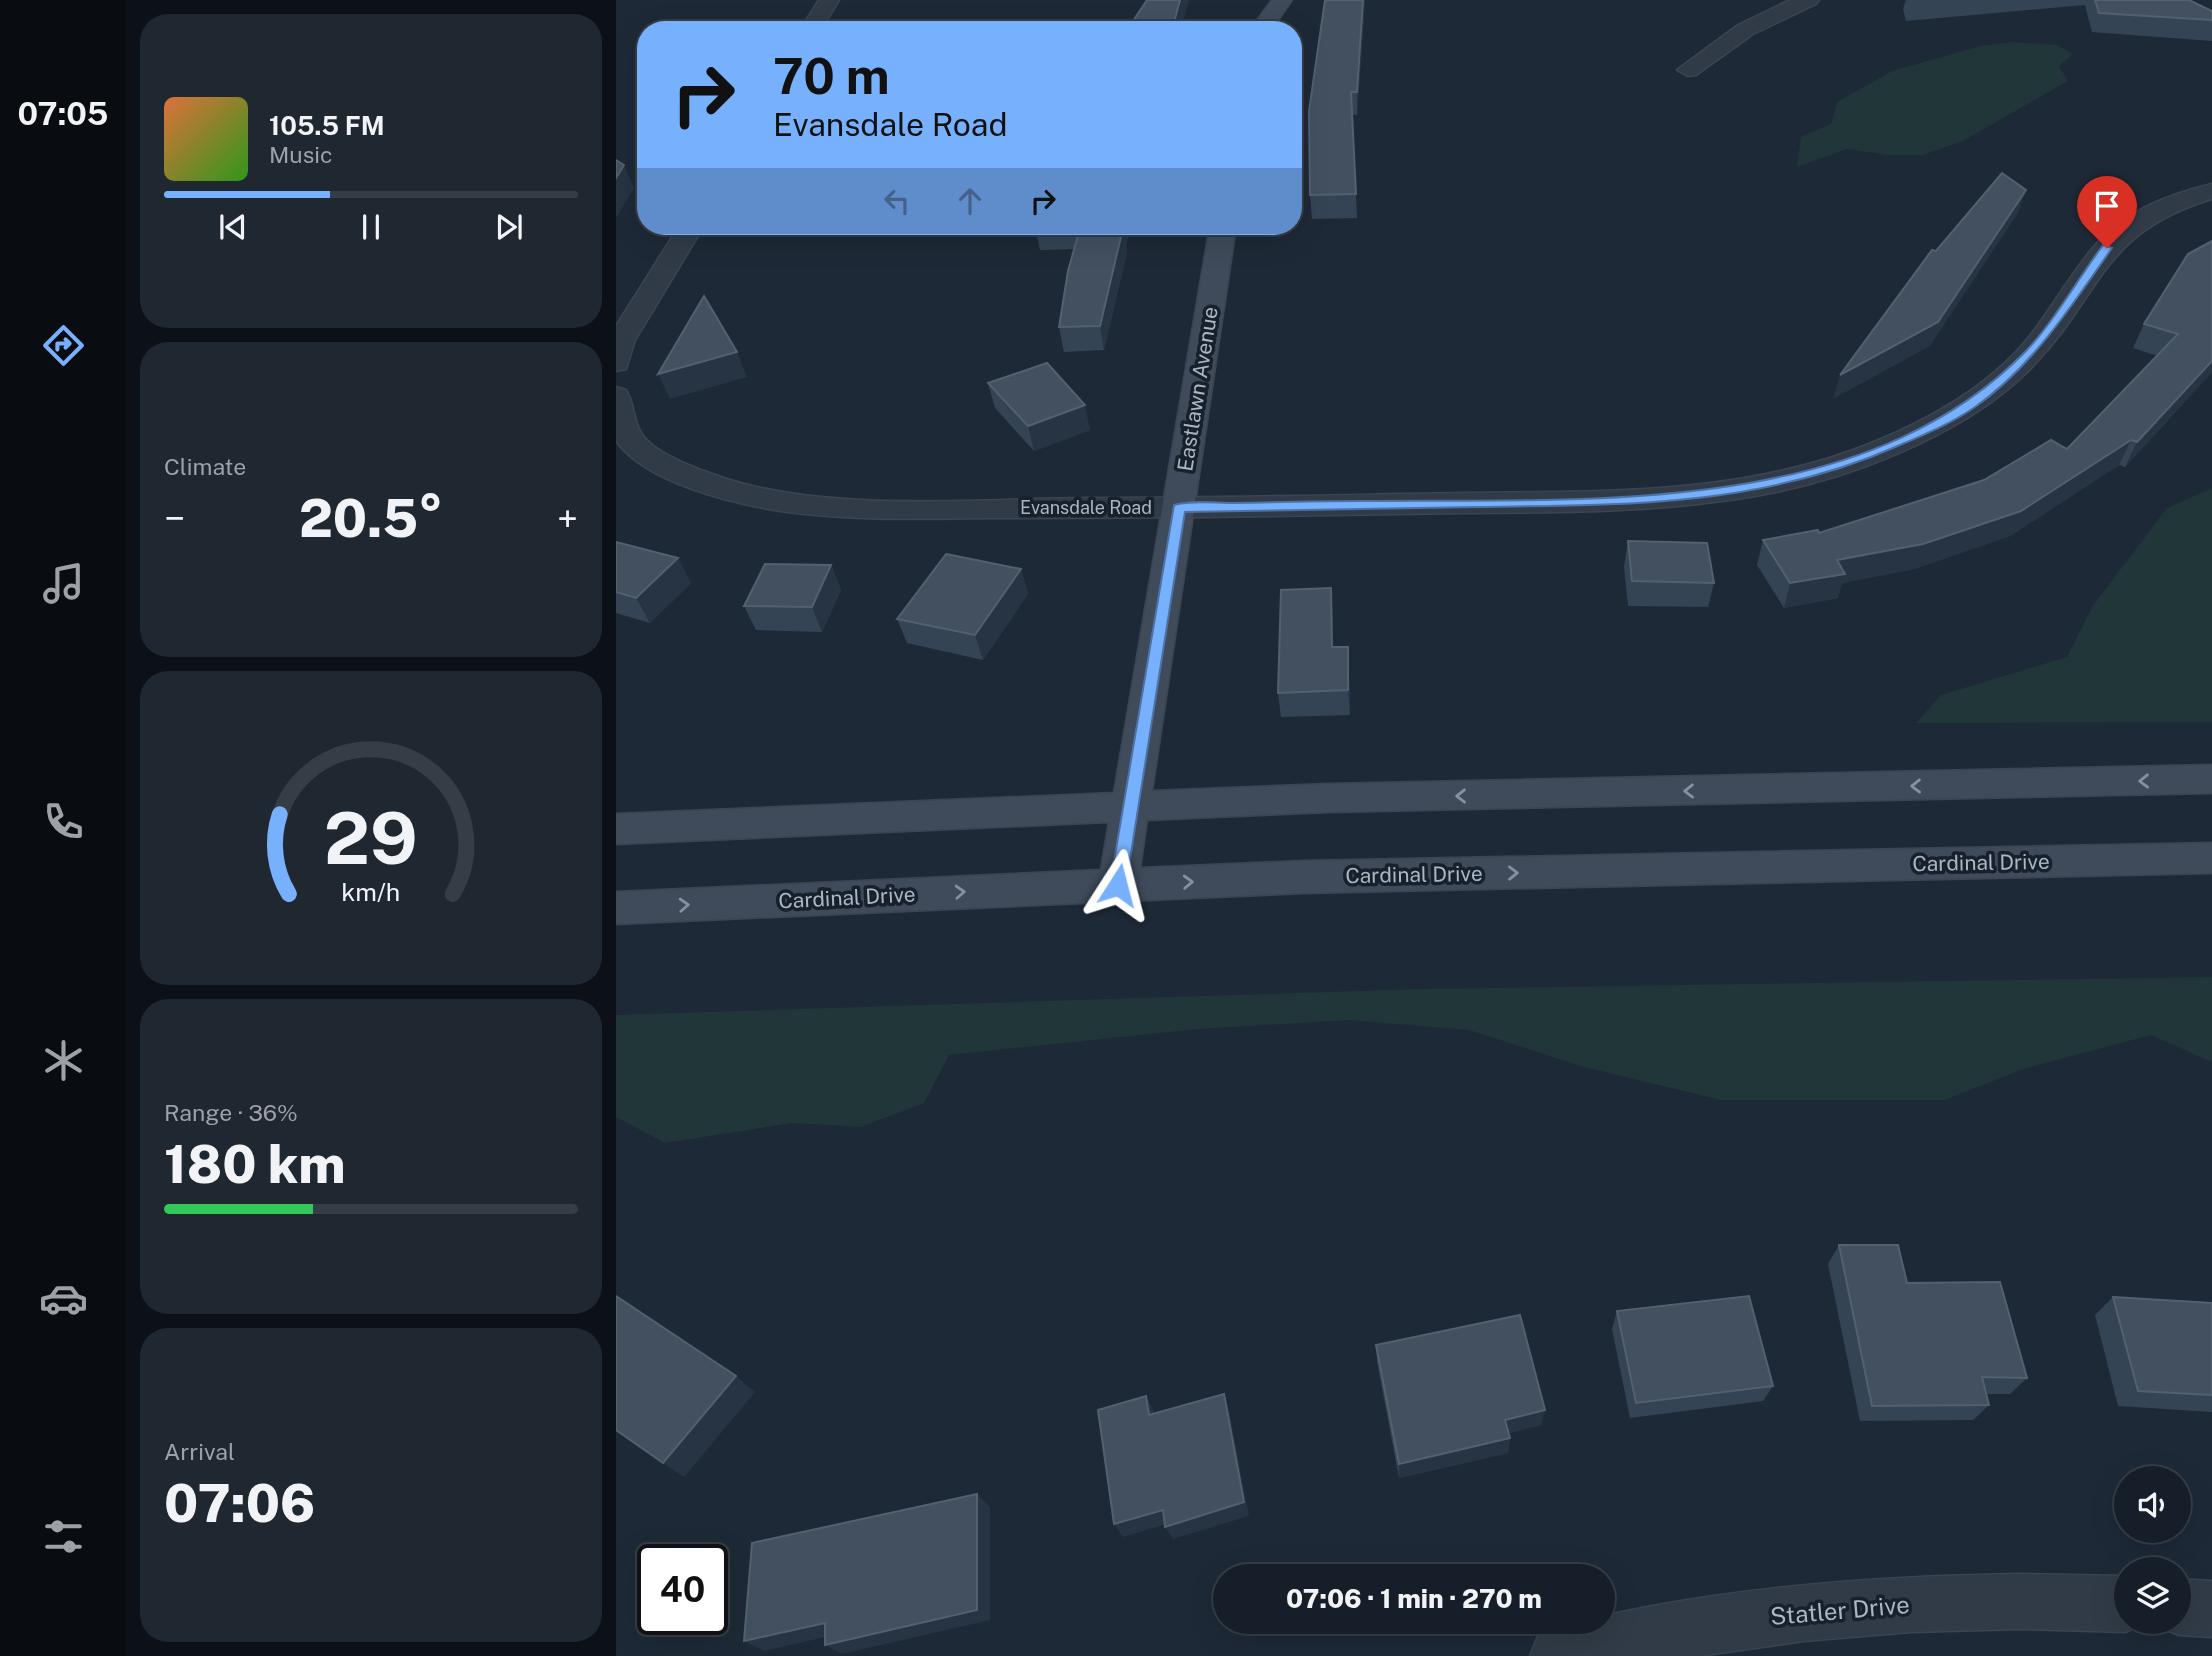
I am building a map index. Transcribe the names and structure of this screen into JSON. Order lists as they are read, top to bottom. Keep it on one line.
{"streets":{"main road":["Eastlawn Avenue","Cardinal Drive"],"street":["Evansdale Road","Statler Drive"]},"crossings":[["Eastlawn Avenue","Evansdale Road"],["Eastlawn Avenue","Cardinal Drive"]],"page":{"tabs":"07:05","turn":["70 m","Evansdale Road"],"song":["105.5 FM","Music"],"tile":["Climate",["Range · 36%","180 km"],["Arrival","07:06"]],"heat":["−","20.5°","+"],"limit":"40","trip":"07:06 · 1 min · 270 m","gauge":["29","km/h"]}}
